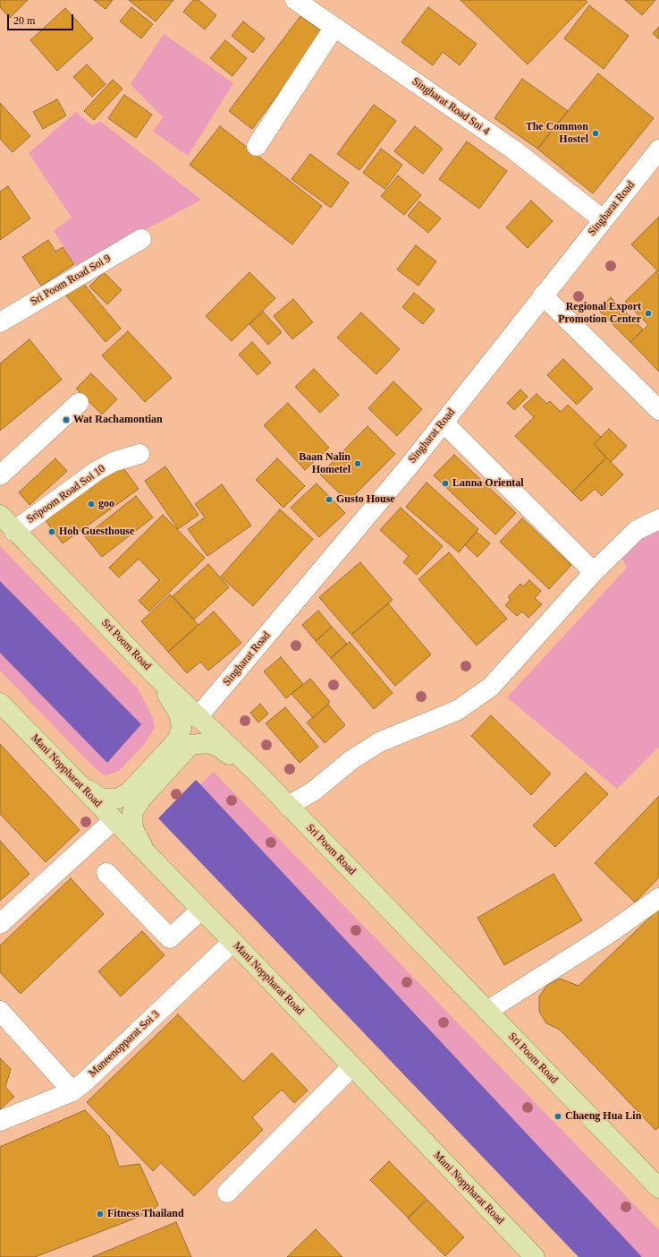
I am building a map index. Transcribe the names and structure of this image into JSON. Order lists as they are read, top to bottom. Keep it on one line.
{"streets":{"main road":["Sri Poom Road","Mani Noppharat Road"],"street":["Singharat Road Soi 4","Singharat Road","Sri Poom Road Soi 9","Sripoom Road Soi 10","Maneenopparat Soi 3"]},"crossings":[["Singharat Road Soi 4","Singharat Road"],["Singharat Road","Sri Poom Road"],["Sripoom Road Soi 10","Sri Poom Road"],["Mani Noppharat Road","Maneenopparat Soi 3"]],"places":["The Common Hostel","Regional Export Promotion Center","Wat Rachamontian","Baan Nalin Hometel","Lanna Oriental","Gusto House","goo","Hoh Guesthouse","Chaeng Hua Lin","Fitness Thailand"],"scale_bar":"20 m"}
